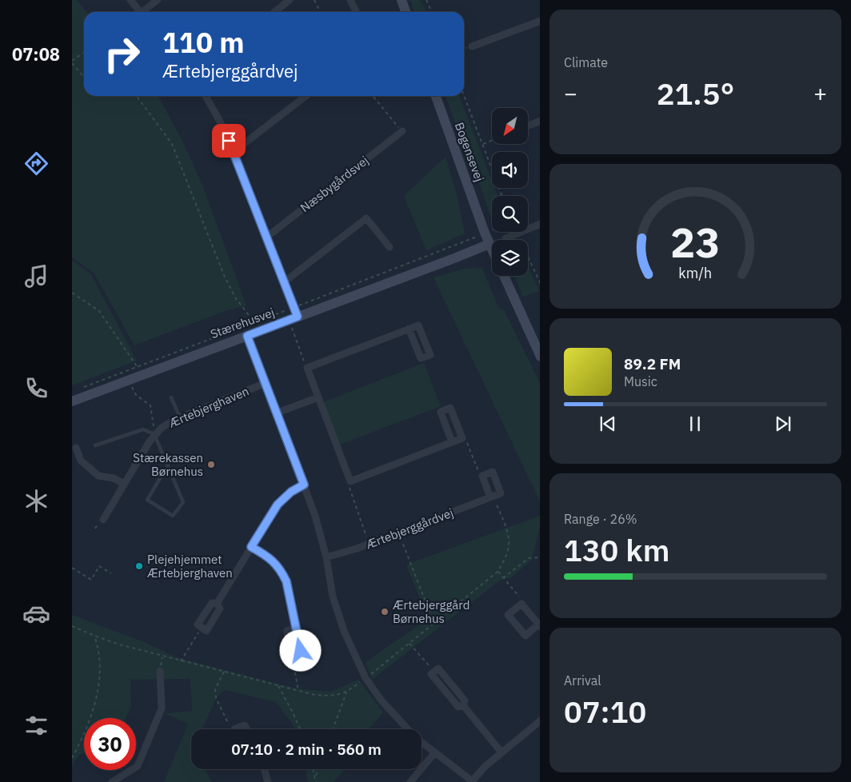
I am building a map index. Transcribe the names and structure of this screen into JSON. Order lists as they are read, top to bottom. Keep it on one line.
{"streets":{"street":["Bogensevej","Næsbygårdsvej","Stærehusvej","Ærtebjerghaven","Ærtebjerggårdvej"]},"crossings":[["Bogensevej","Stærehusvej"]],"places":["Stærekassen Børnehus","Plejehjemmet Ærtebjerghaven","Ærtebjerggård Børnehus"],"north":"bottom left","page":{"tabs":"07:08","tile":["Climate",["Range · 26%","130 km"],["Arrival","07:10"]],"turn":["110 m","Ærtebjerggårdvej"],"heat":["−","21.5°","+"],"song":["89.2 FM","Music"],"limit":"30","trip":"07:10 · 2 min · 560 m","gauge":["23","km/h"]}}
